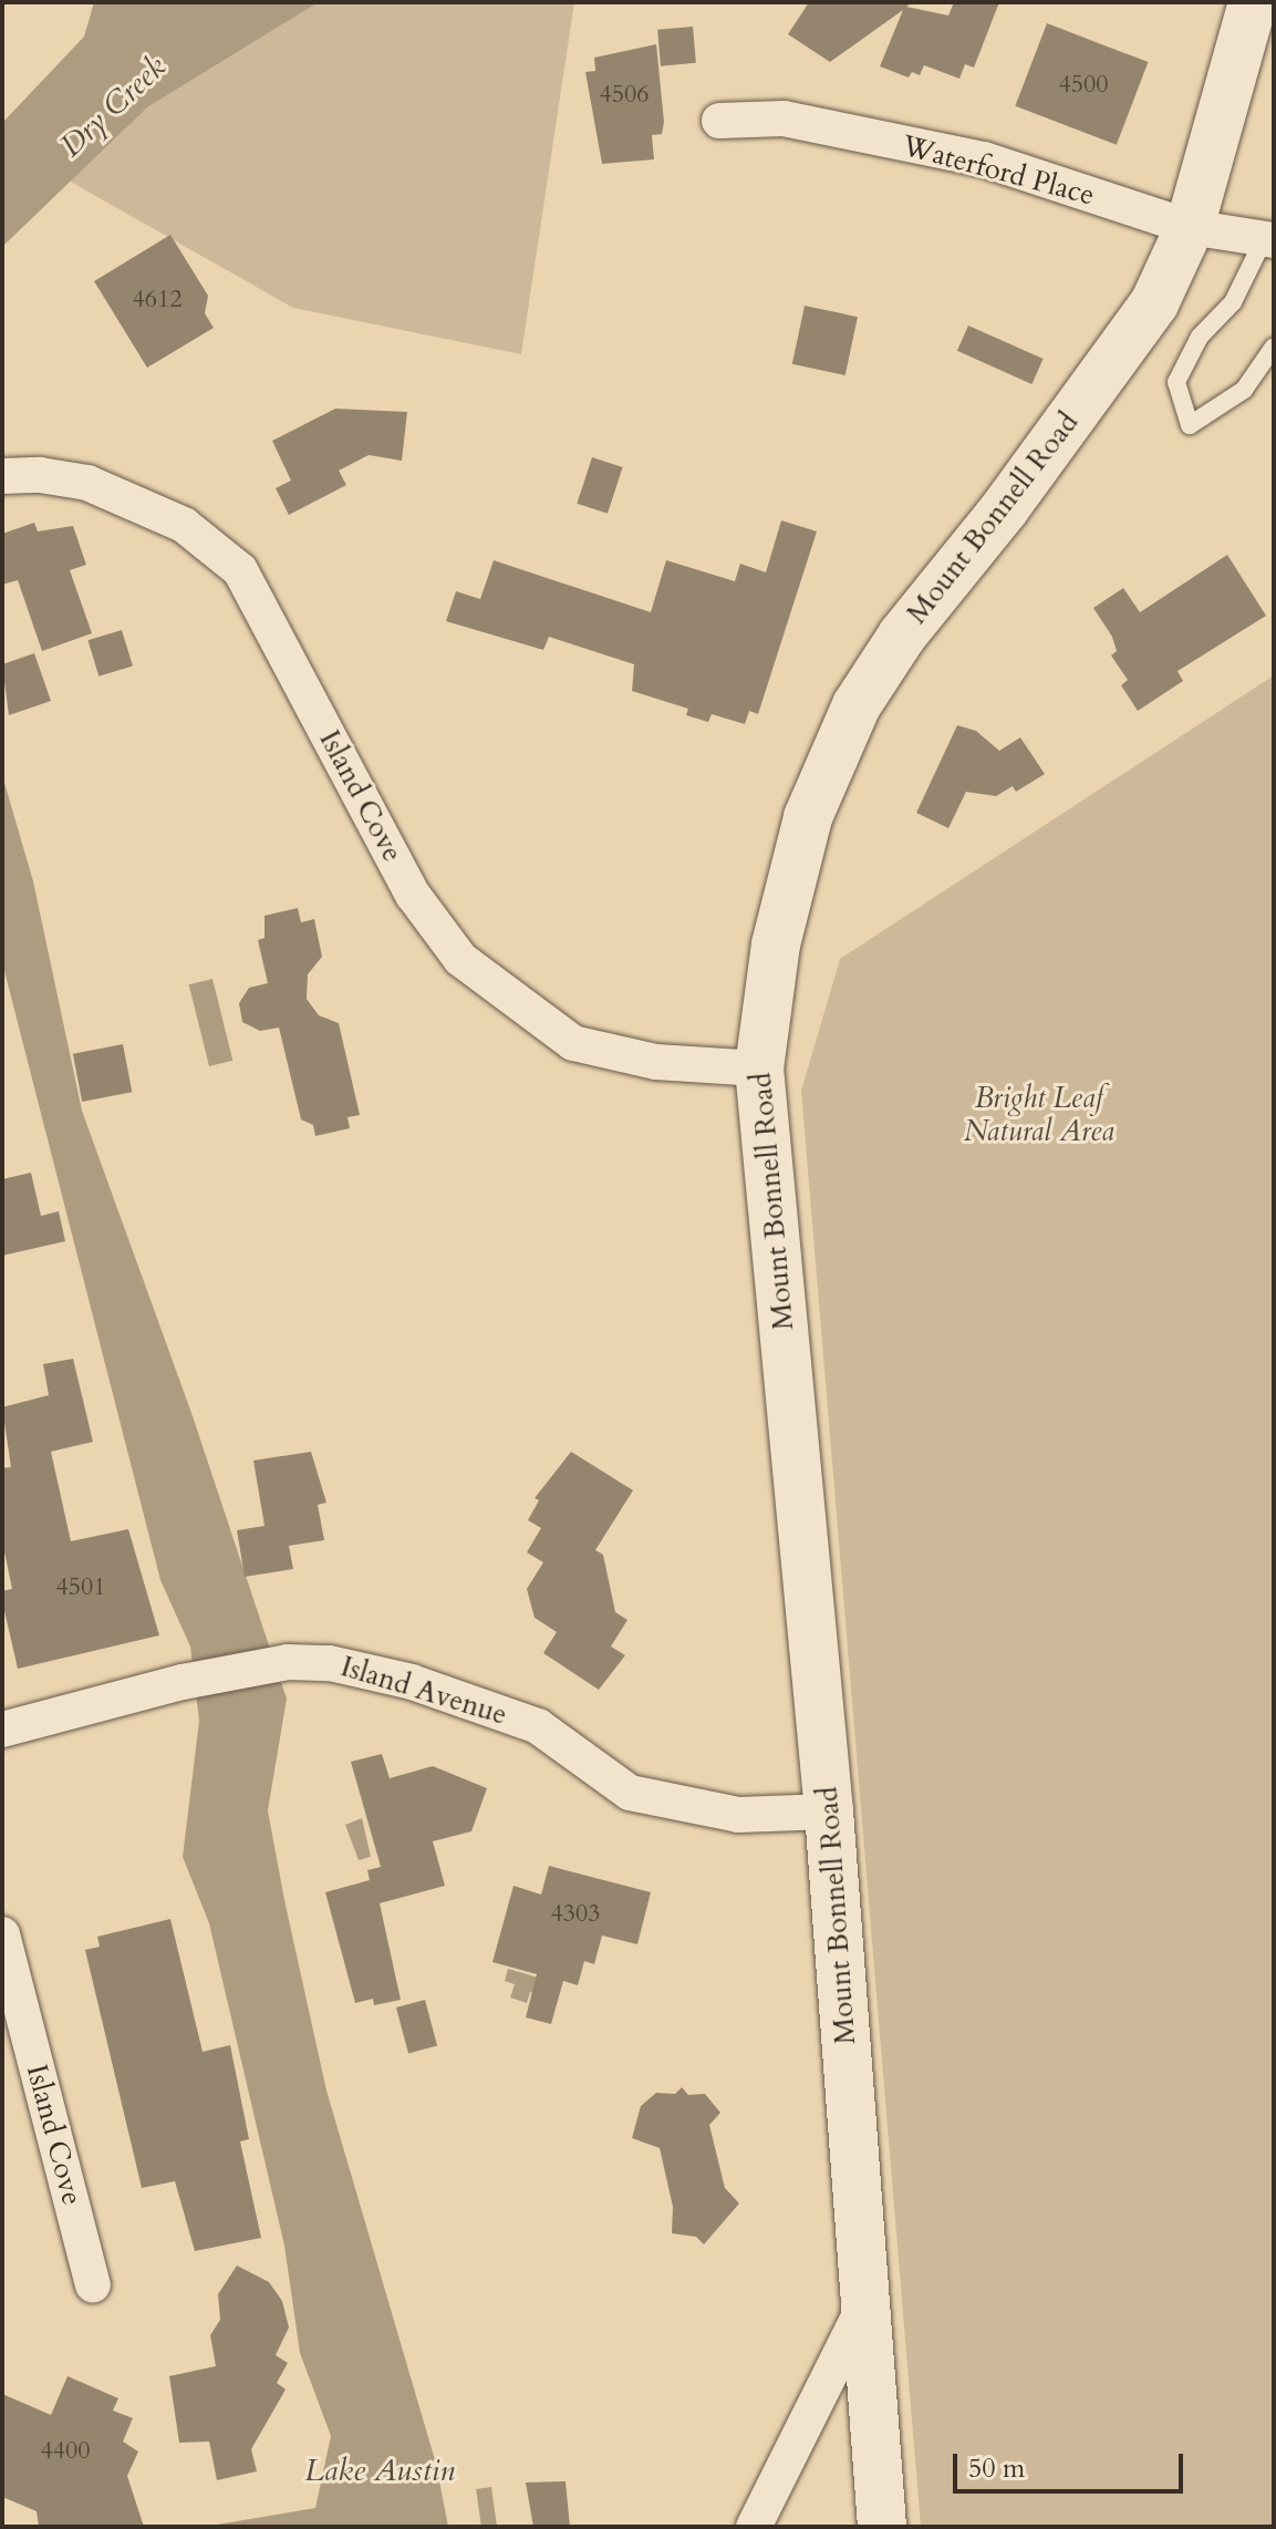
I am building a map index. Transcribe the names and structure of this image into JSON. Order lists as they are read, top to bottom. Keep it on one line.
{"streets":{"street":["Waterford Place","Mount Bonnell Road","Island Cove","Island Avenue"]},"crossings":[["Waterford Place","Mount Bonnell Road"],["Mount Bonnell Road","Island Cove"],["Mount Bonnell Road","Island Avenue"]],"water":["Dry Creek","Lake Austin"],"parks":["Bright Leaf Natural Area"],"house_numbers":["4500","4506","4612","4501","4303","4400"],"scale_bar":"50 m"}
